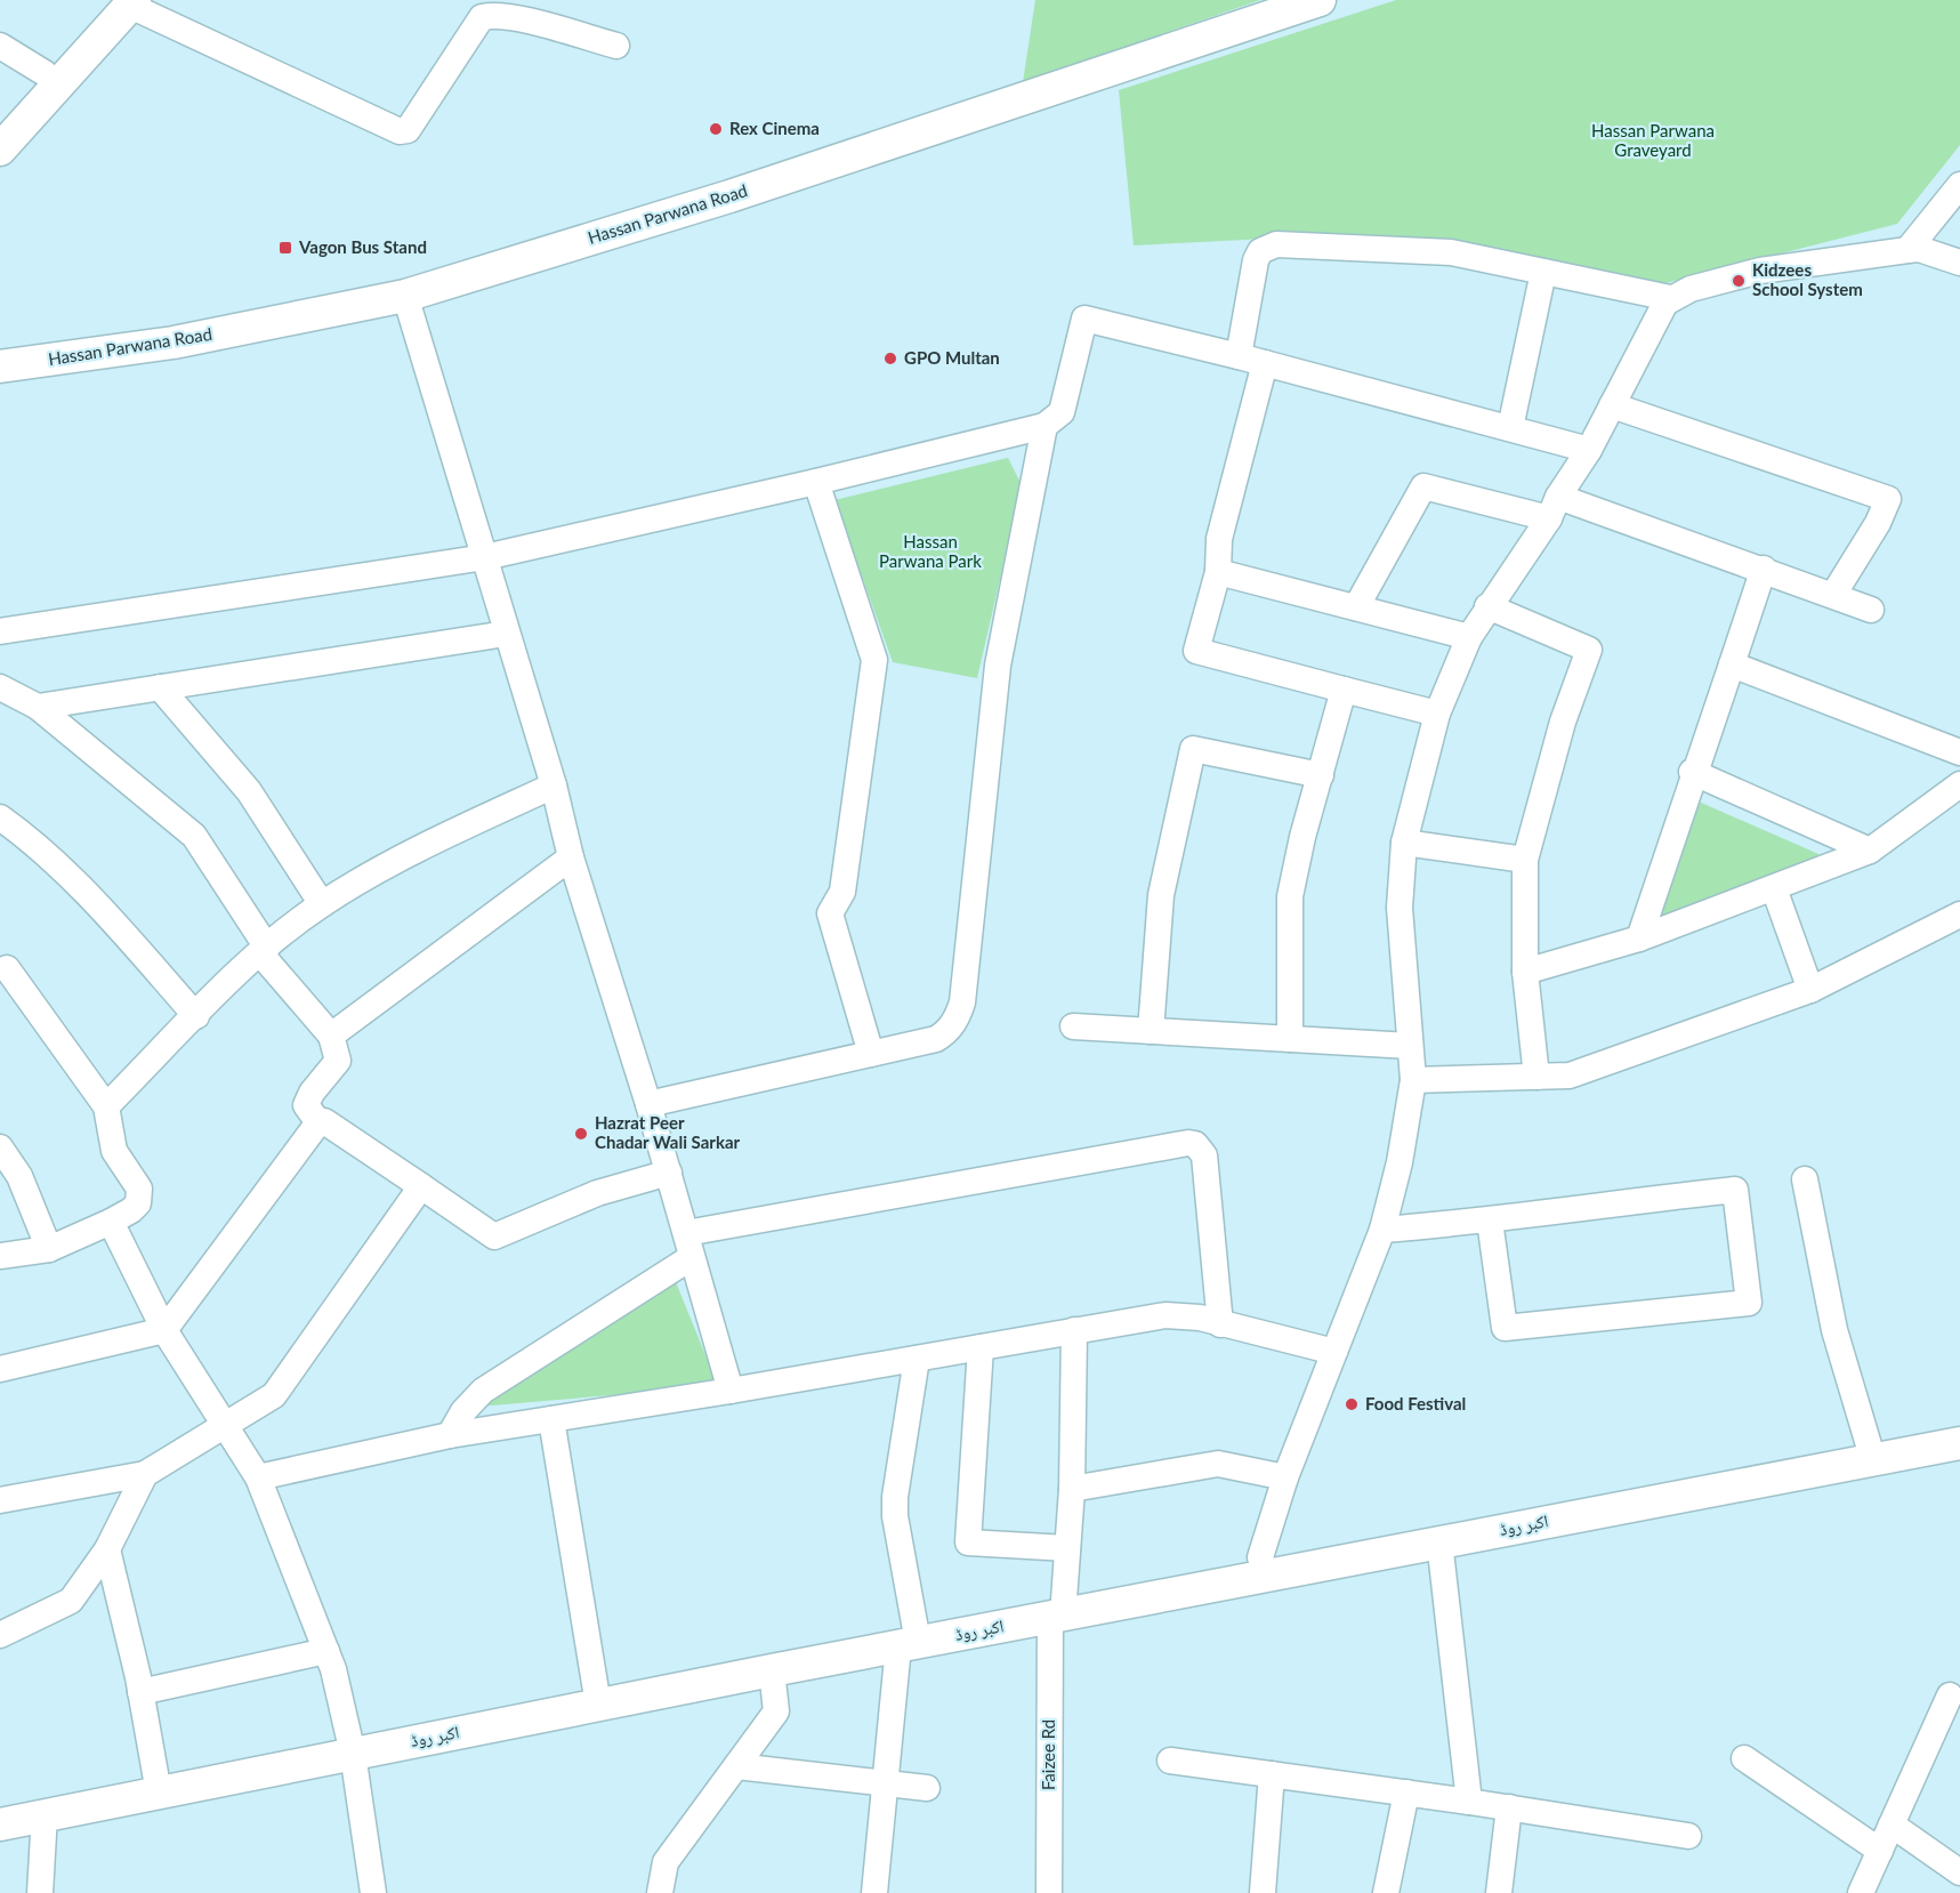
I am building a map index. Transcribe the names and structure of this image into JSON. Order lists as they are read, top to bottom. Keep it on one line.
{"streets":{"main road":["Hassan Parwana Road","اکبر روڈ"],"street":["Faizee Rd"]},"crossings":[["اکبر روڈ","Faizee Rd"]],"parks":["Hassan Parwana Graveyard","Hassan Parwana Park"],"places":{"other":["Rex Cinema","Kidzees School System","GPO Multan","Hazrat Peer Chadar Wali Sarkar","Food Festival"],"transit":["Vagon Bus Stand"]}}
